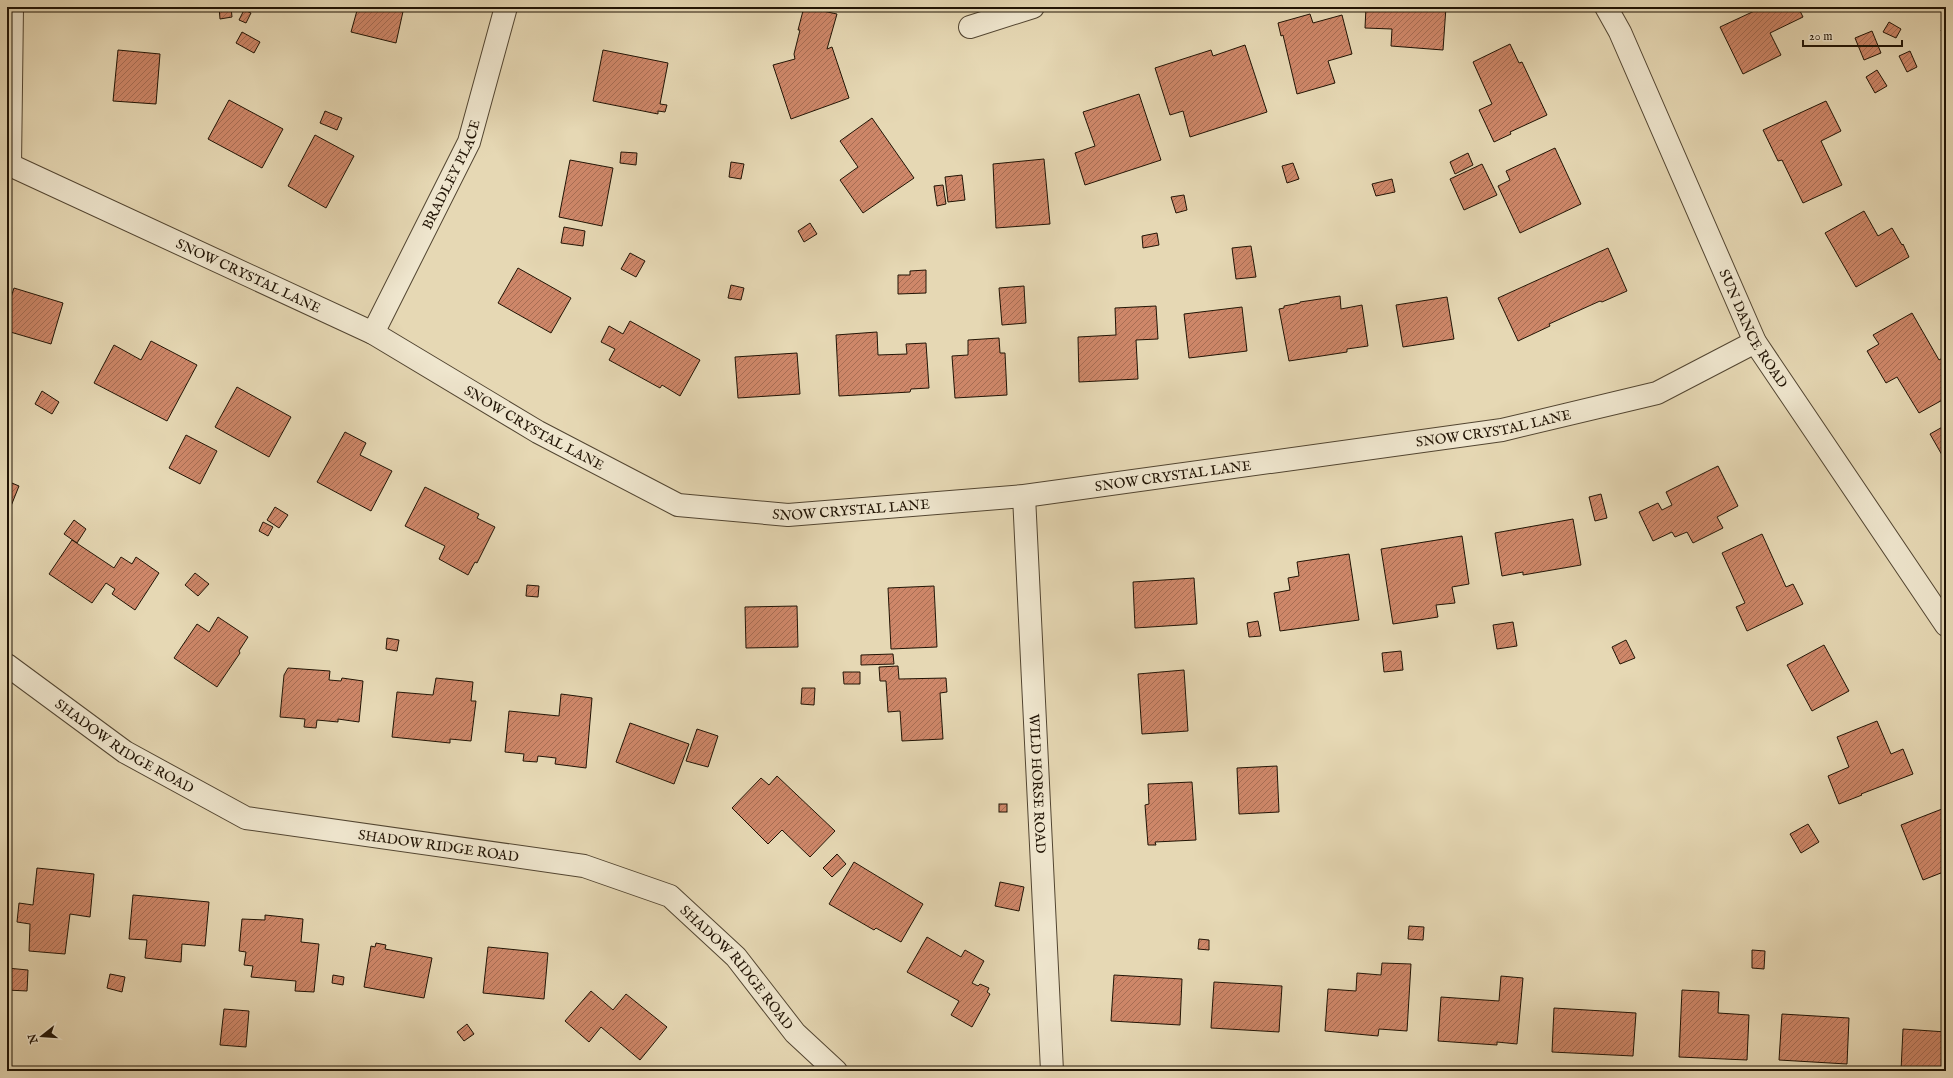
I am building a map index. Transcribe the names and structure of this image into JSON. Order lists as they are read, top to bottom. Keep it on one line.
{"streets":{"street":["BRADLEY PLACE","SNOW CRYSTAL LANE","SUN DANCE ROAD","SHADOW RIDGE ROAD","WILD HORSE ROAD"]},"crossings":[["BRADLEY PLACE","SNOW CRYSTAL LANE"],["SNOW CRYSTAL LANE","SUN DANCE ROAD"],["SNOW CRYSTAL LANE","WILD HORSE ROAD"]],"scale_bar":"20 m","north":"left"}
